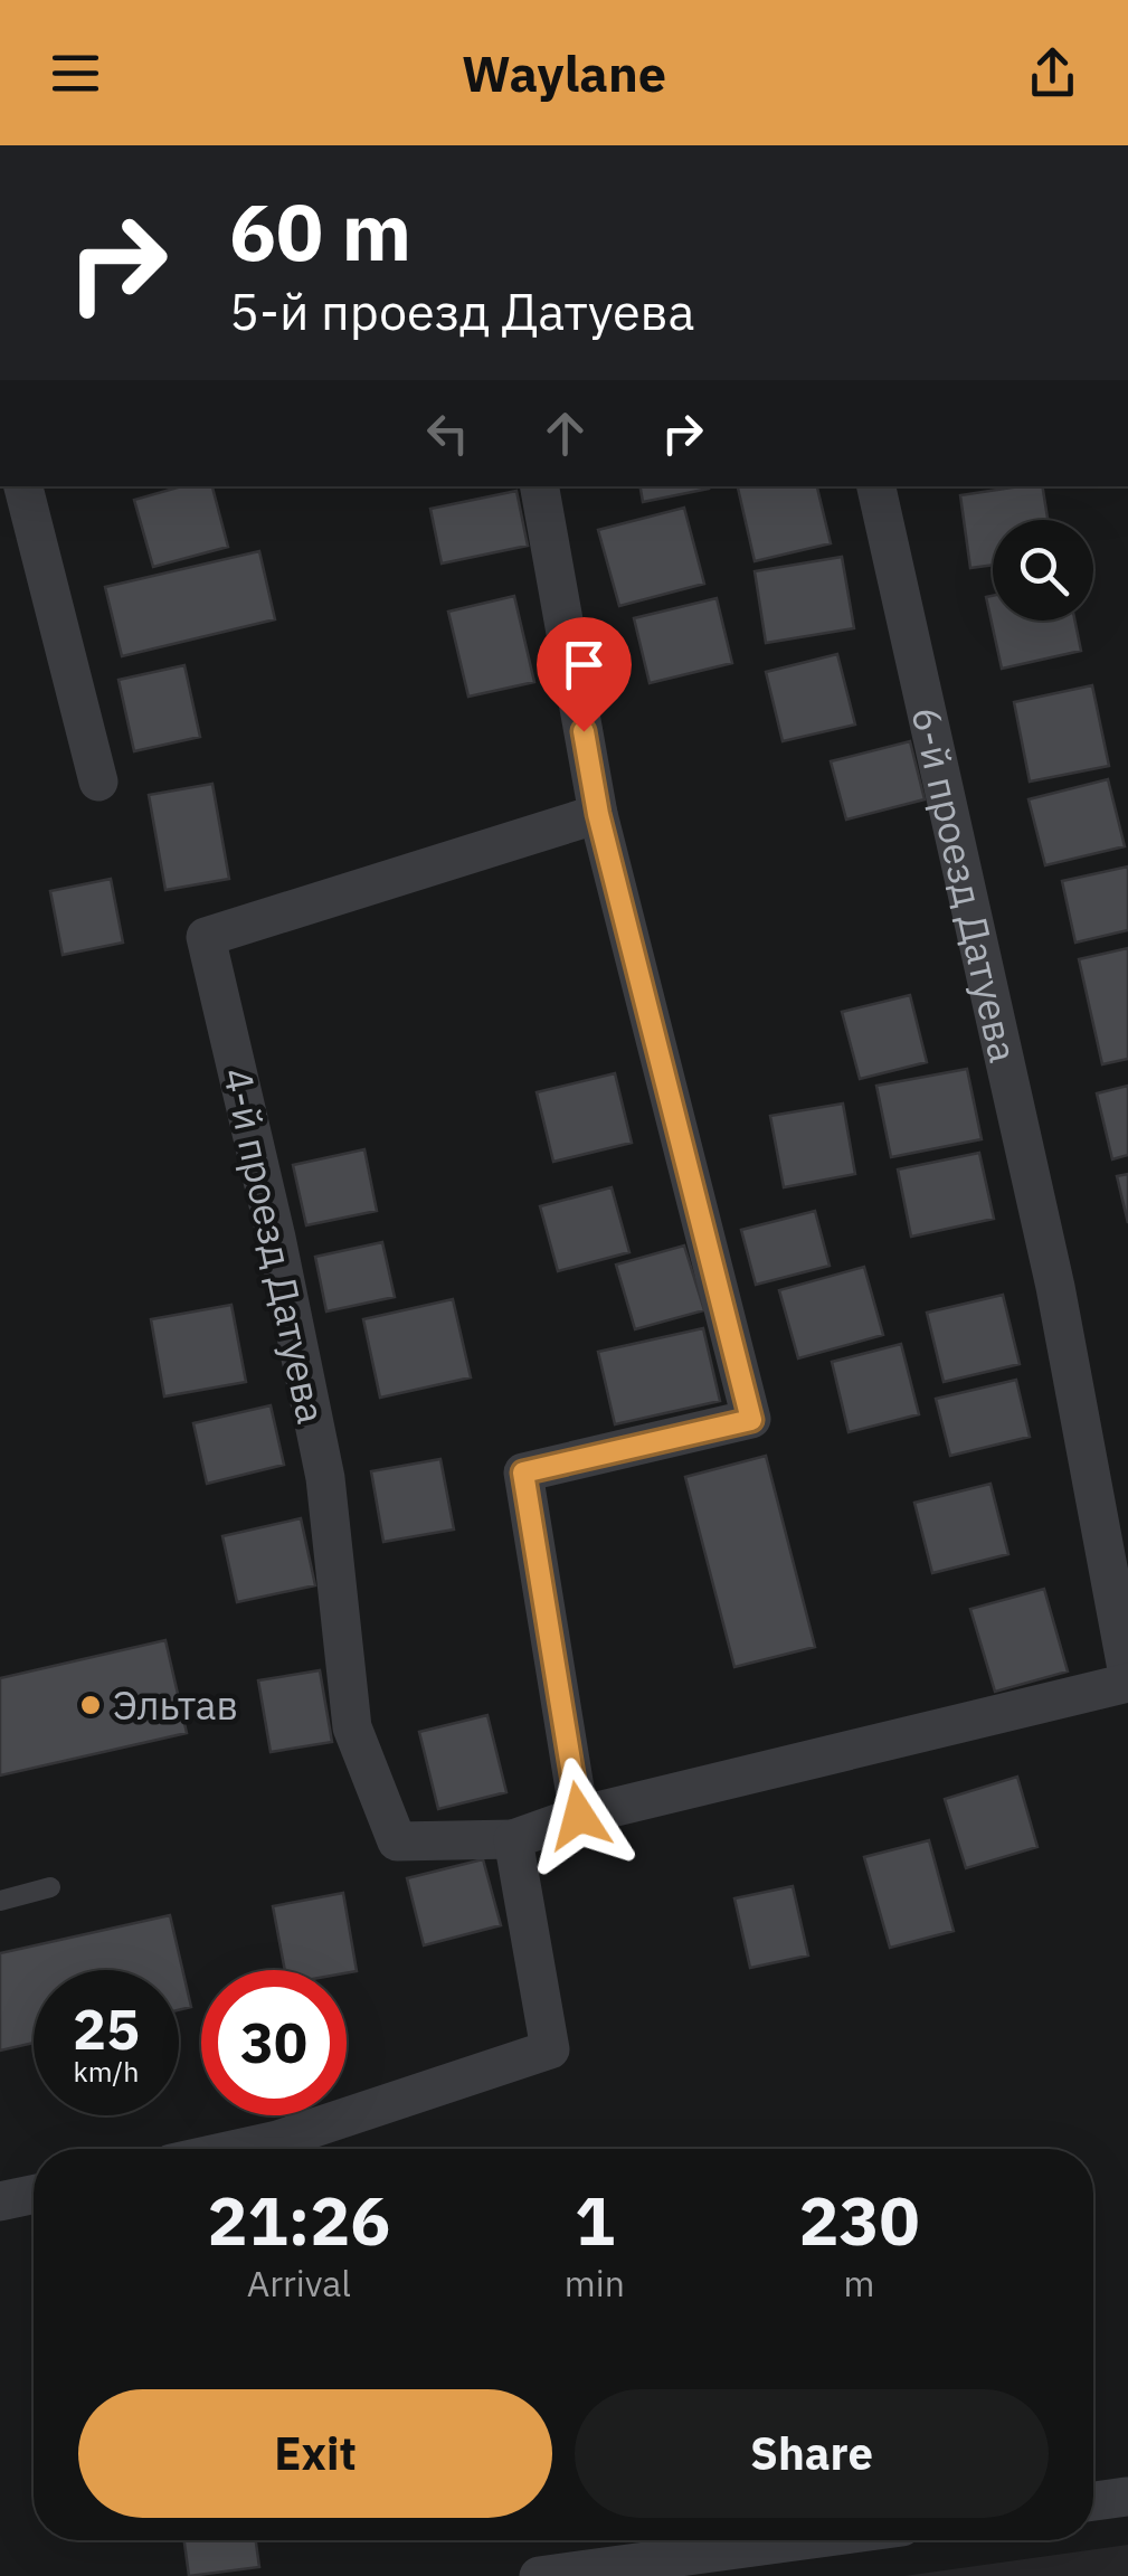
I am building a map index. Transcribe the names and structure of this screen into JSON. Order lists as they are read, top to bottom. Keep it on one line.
{"streets":{"street":["6-й проезд Датуева","4-й проезд Датуева"]},"places":["Эльтав"],"page":{"header":"Waylane","turn":["60 m","5-й проезд Датуева"],"speed":"25 km/h","limit":"30","eta":["21:26","Arrival","1","min","230","m"],"buttons":["Exit","Share"]}}
